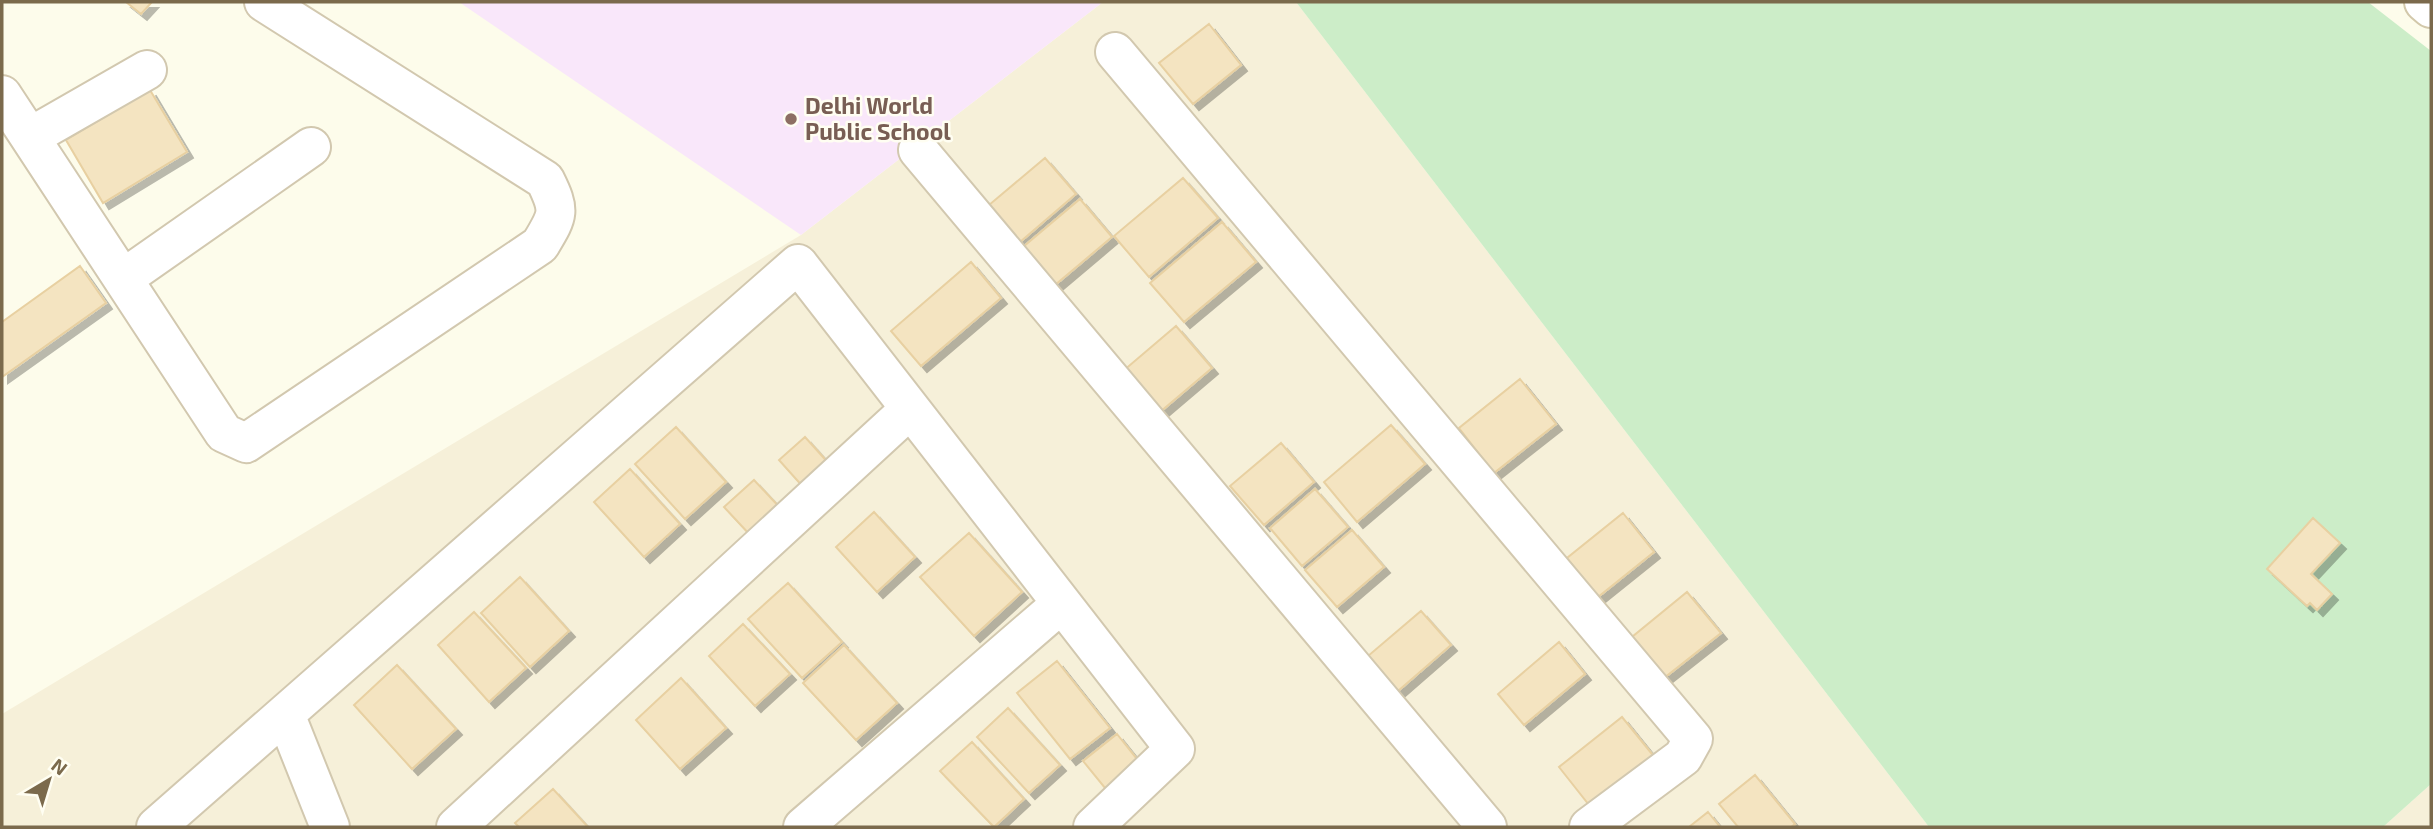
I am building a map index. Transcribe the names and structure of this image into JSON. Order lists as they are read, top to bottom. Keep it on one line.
{"places":["Delhi World Public School"],"north":"top right"}
